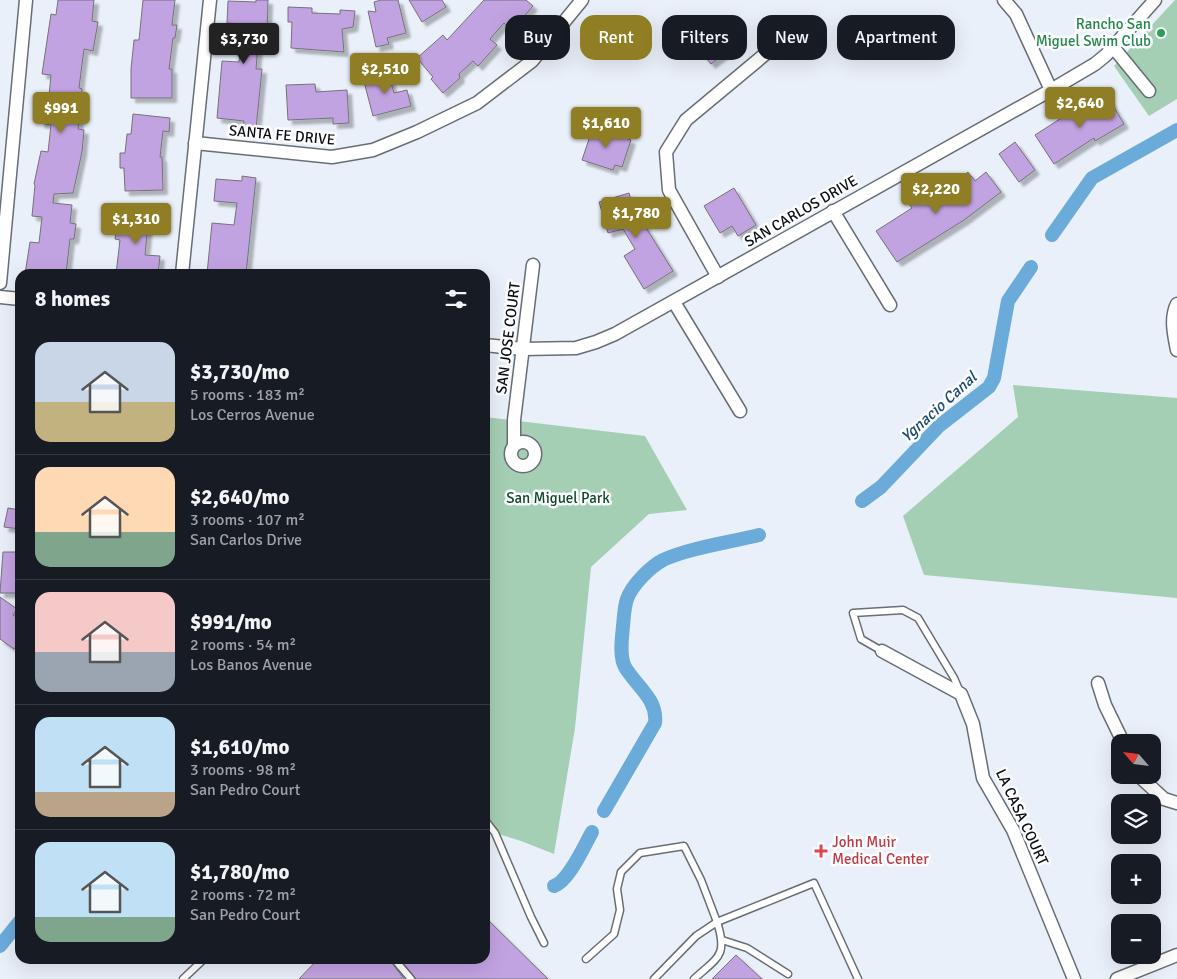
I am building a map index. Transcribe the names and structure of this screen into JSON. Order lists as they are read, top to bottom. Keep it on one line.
{"streets":{"street":["SANTA FE DRIVE","SAN CARLOS DRIVE","SAN JOSE COURT","LA CASA COURT"]},"crossings":[["SAN CARLOS DRIVE","SAN JOSE COURT"]],"water":["Ygnacio Canal"],"parks":["San Miguel Park"],"places":{"other":["Rancho San Miguel Swim Club"],"health":["John Muir Medical Center"]},"north":"top left","page":{"chip":["Buy","Rent","Filters","New","Apartment"],"price":["$3,730","$2,510","$2,640","$991","$1,610","$2,220","$1,780","$1,310"],"heading":"8 homes","list":[{"name":"$3,730/mo","note":"5 rooms · 183 m² · Los Cerros Avenue"},{"name":"$2,640/mo","note":"3 rooms · 107 m² · San Carlos Drive"},{"name":"$991/mo","note":"2 rooms · 54 m² · Los Banos Avenue"},{"name":"$1,610/mo","note":"3 rooms · 98 m² · San Pedro Court"},{"name":"$1,780/mo","note":"2 rooms · 72 m² · San Pedro Court"}],"map_buttons":["+","−"]}}
